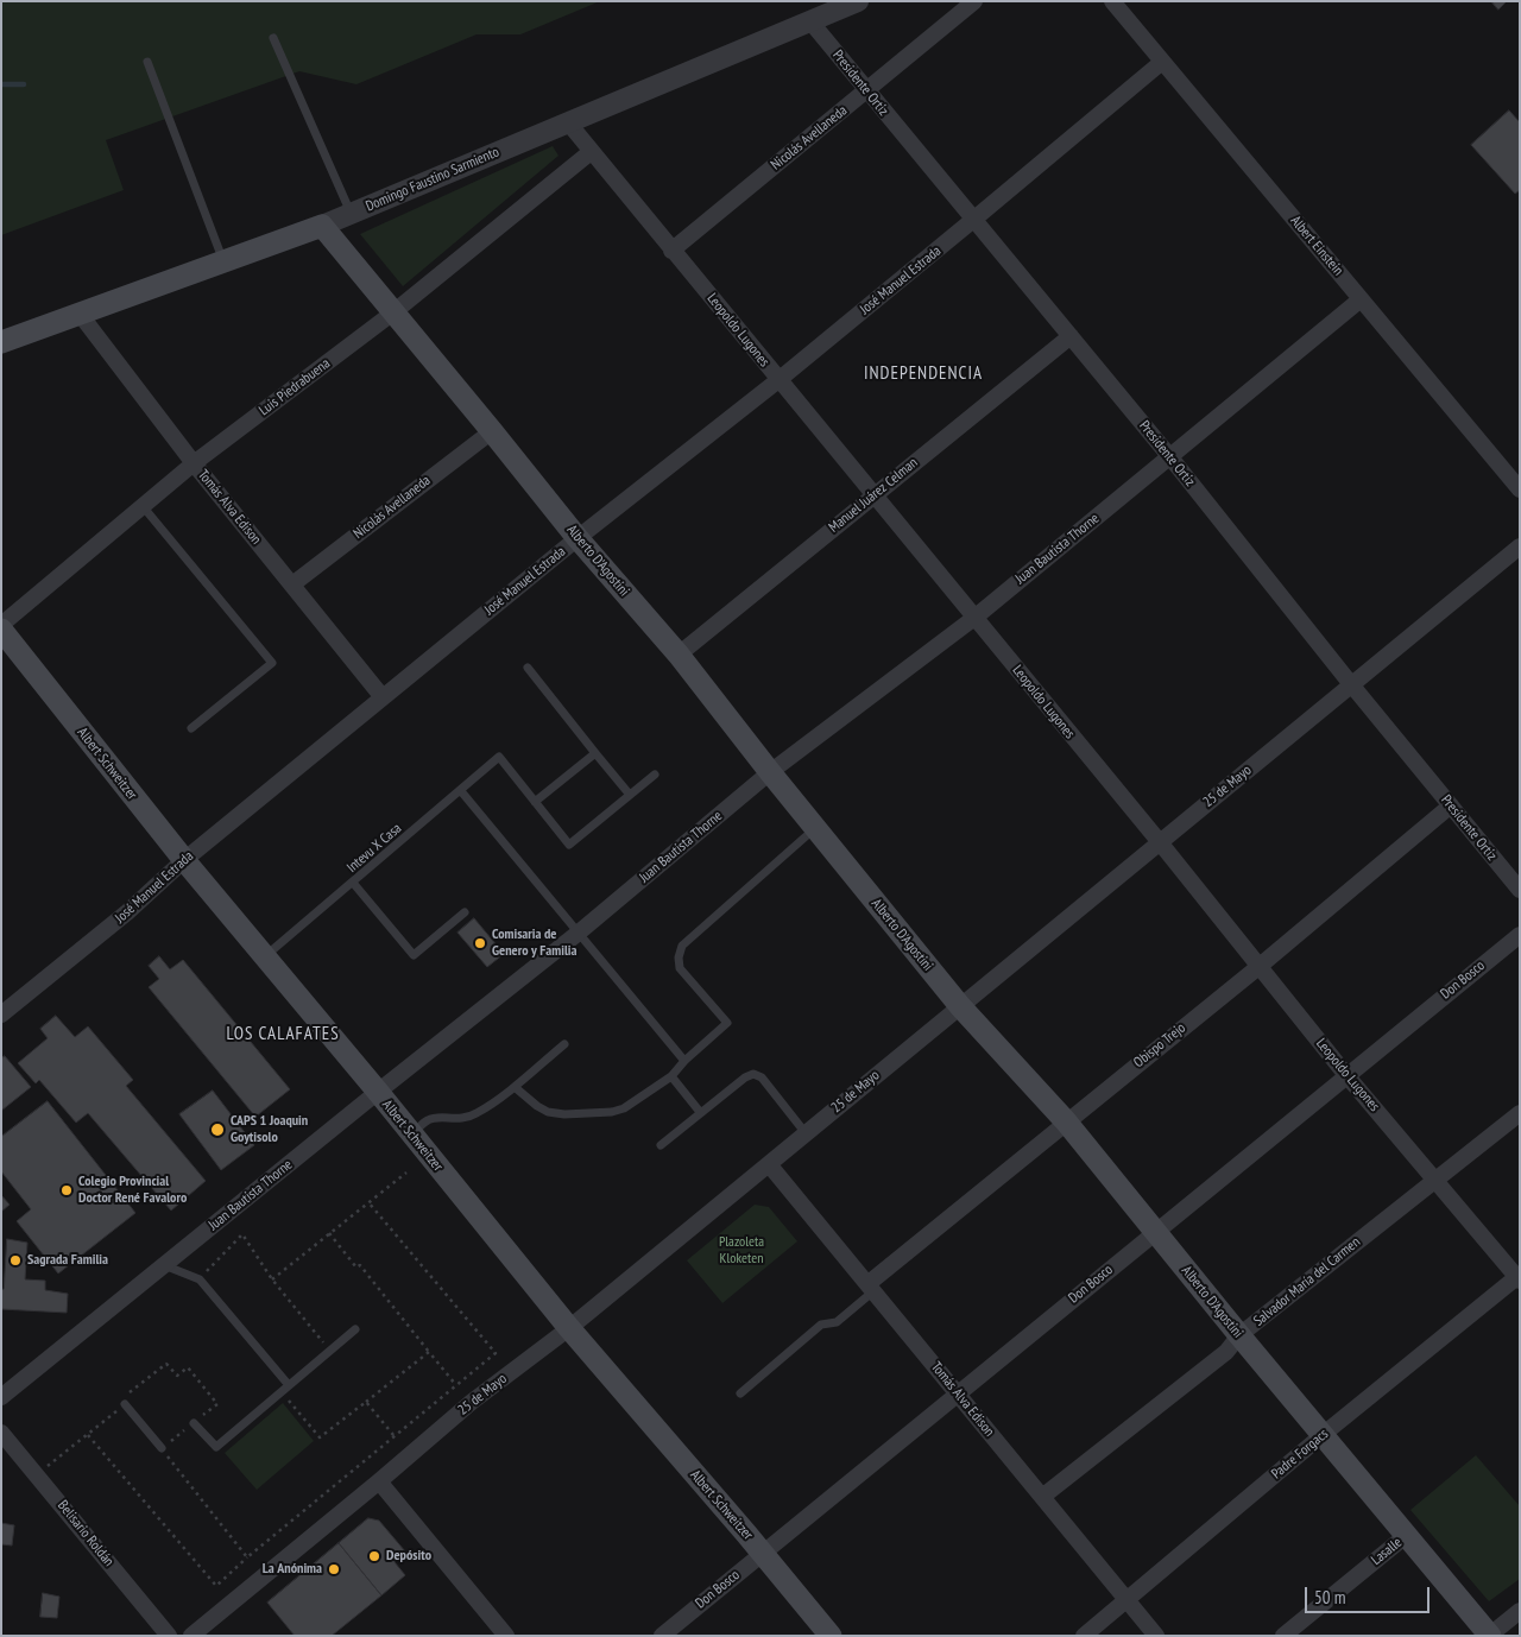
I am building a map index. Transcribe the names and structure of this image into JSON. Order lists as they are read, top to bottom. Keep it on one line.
{"streets":{"main road":["Domingo Faustino Sarmiento","Alberto D'Agostini","Albert Schweitzer"],"street":["Presidente Ortiz","Nicolás Avellaneda","Albert Einstein","José Manuel Estrada","Leopoldo Lugones","Luis Piedrabuena","Manuel Juárez Celman","Tomás Alva Edison","Juan Bautista Thorne","25 de Mayo","Don Bosco","Obispo Trejo","Salvador María del Carmen","Padre Forgacs","Belisario Roldán","Lasalle"],"lane":["Intevu X Casa"]},"crossings":[["Presidente Ortiz","Nicolás Avellaneda"],["Presidente Ortiz","Domingo Faustino Sarmiento"],["Presidente Ortiz","José Manuel Estrada"],["Presidente Ortiz","Manuel Juárez Celman"],["Presidente Ortiz","Juan Bautista Thorne"],["Presidente Ortiz","25 de Mayo"],["Presidente Ortiz","Obispo Trejo"],["Nicolás Avellaneda","Leopoldo Lugones"],["Nicolás Avellaneda","Tomás Alva Edison"],["Nicolás Avellaneda","Alberto D'Agostini"],["Domingo Faustino Sarmiento","Leopoldo Lugones"],["Domingo Faustino Sarmiento","Tomás Alva Edison"],["Domingo Faustino Sarmiento","Alberto D'Agostini"],["Albert Einstein","José Manuel Estrada"],["Albert Einstein","Juan Bautista Thorne"],["José Manuel Estrada","Leopoldo Lugones"],["José Manuel Estrada","Tomás Alva Edison"],["José Manuel Estrada","Alberto D'Agostini"],["José Manuel Estrada","Albert Schweitzer"],["Leopoldo Lugones","Luis Piedrabuena"],["Leopoldo Lugones","Manuel Juárez Celman"],["Leopoldo Lugones","Juan Bautista Thorne"],["Leopoldo Lugones","25 de Mayo"],["Leopoldo Lugones","Don Bosco"],["Leopoldo Lugones","Obispo Trejo"],["Leopoldo Lugones","Salvador María del Carmen"],["Leopoldo Lugones","Padre Forgacs"],["Luis Piedrabuena","Tomás Alva Edison"],["Luis Piedrabuena","Alberto D'Agostini"],["Manuel Juárez Celman","Alberto D'Agostini"],["Tomás Alva Edison","25 de Mayo"],["Tomás Alva Edison","Don Bosco"],["Tomás Alva Edison","Obispo Trejo"],["Tomás Alva Edison","Salvador María del Carmen"],["Tomás Alva Edison","Padre Forgacs"],["Juan Bautista Thorne","Alberto D'Agostini"],["Juan Bautista Thorne","Albert Schweitzer"],["Alberto D'Agostini","25 de Mayo"],["Alberto D'Agostini","Don Bosco"],["Alberto D'Agostini","Obispo Trejo"],["Alberto D'Agostini","Salvador María del Carmen"],["Alberto D'Agostini","Padre Forgacs"],["Alberto D'Agostini","Lasalle"],["Albert Schweitzer","25 de Mayo"],["Albert Schweitzer","Intevu X Casa"],["Albert Schweitzer","Don Bosco"]],"districts":["INDEPENDENCIA","LOS CALAFATES"],"parks":["Plazoleta Kloketen"],"places":["Comisaria de Genero y Familia","CAPS 1 Joaquin Goytisolo","Colegio Provincial Doctor René Favaloro","Sagrada Familia","Depósito","La Anónima"],"scale_bar":"50 m"}
